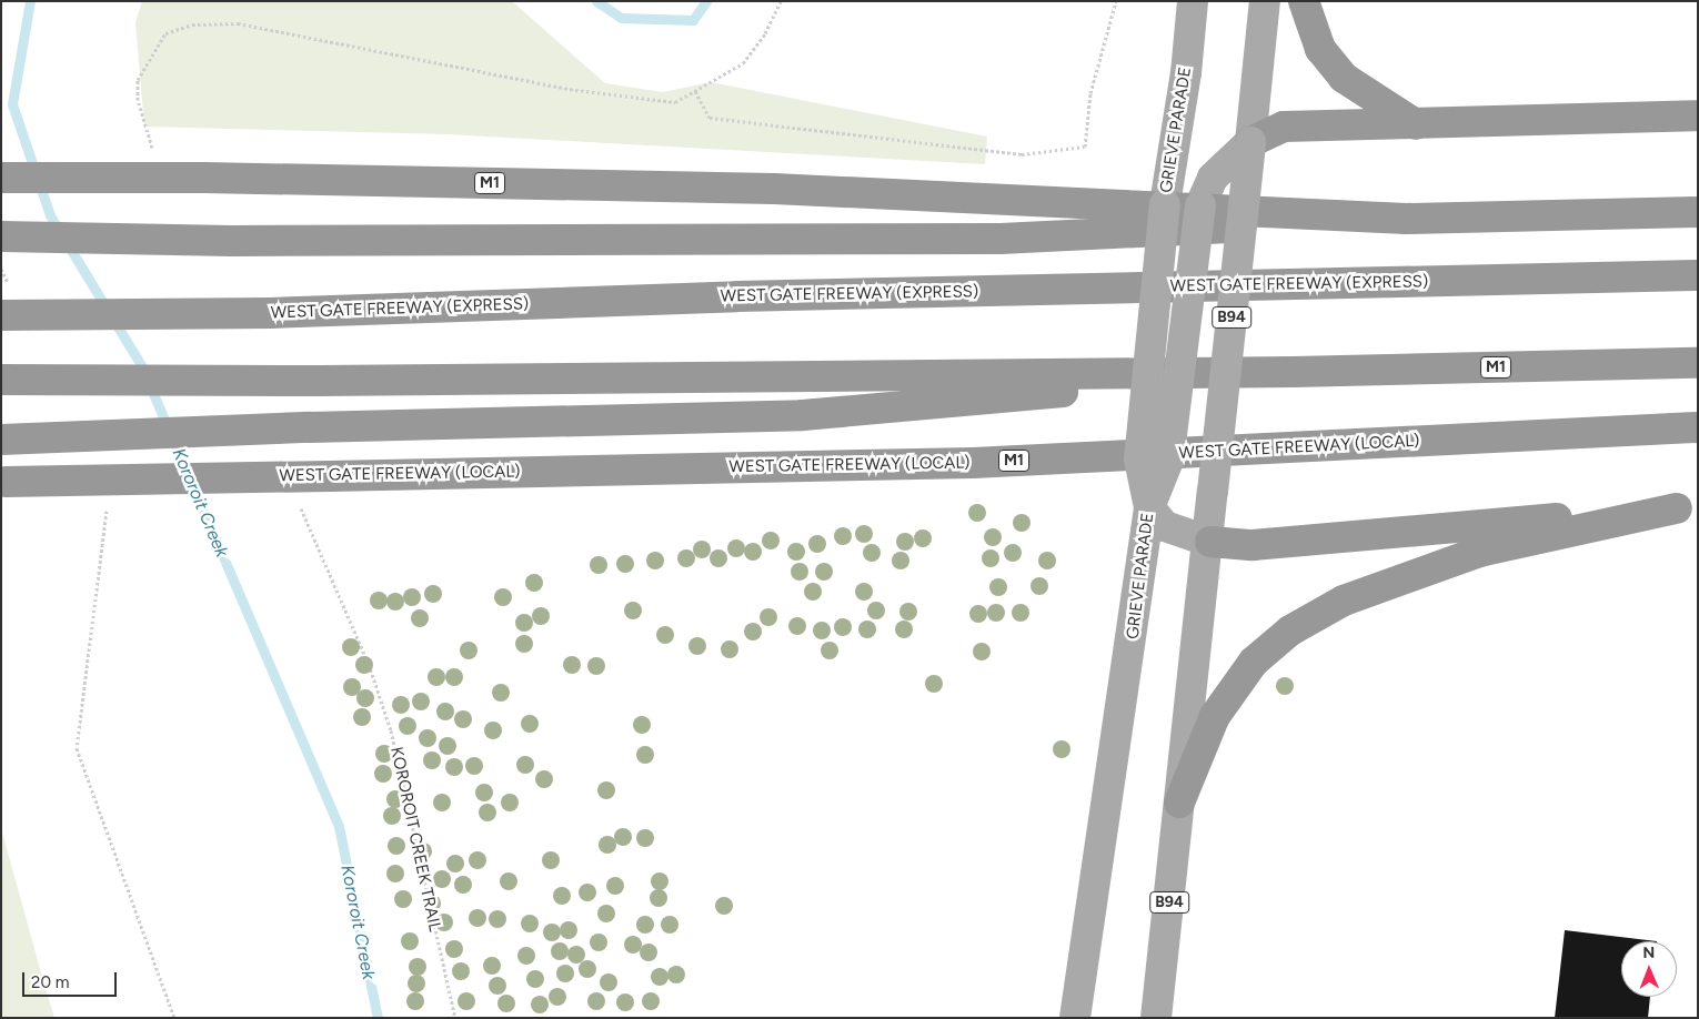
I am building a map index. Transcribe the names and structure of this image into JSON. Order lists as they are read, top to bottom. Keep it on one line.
{"streets":{"highway":["M1","WEST GATE FREEWAY (EXPRESS)","WEST GATE FREEWAY (LOCAL)"],"main road":["GRIEVE PARADE","B94"],"path":["KOROROIT CREEK TRAIL"]},"water":["Kororoit Creek"],"scale_bar":"20 m","north":"top"}
